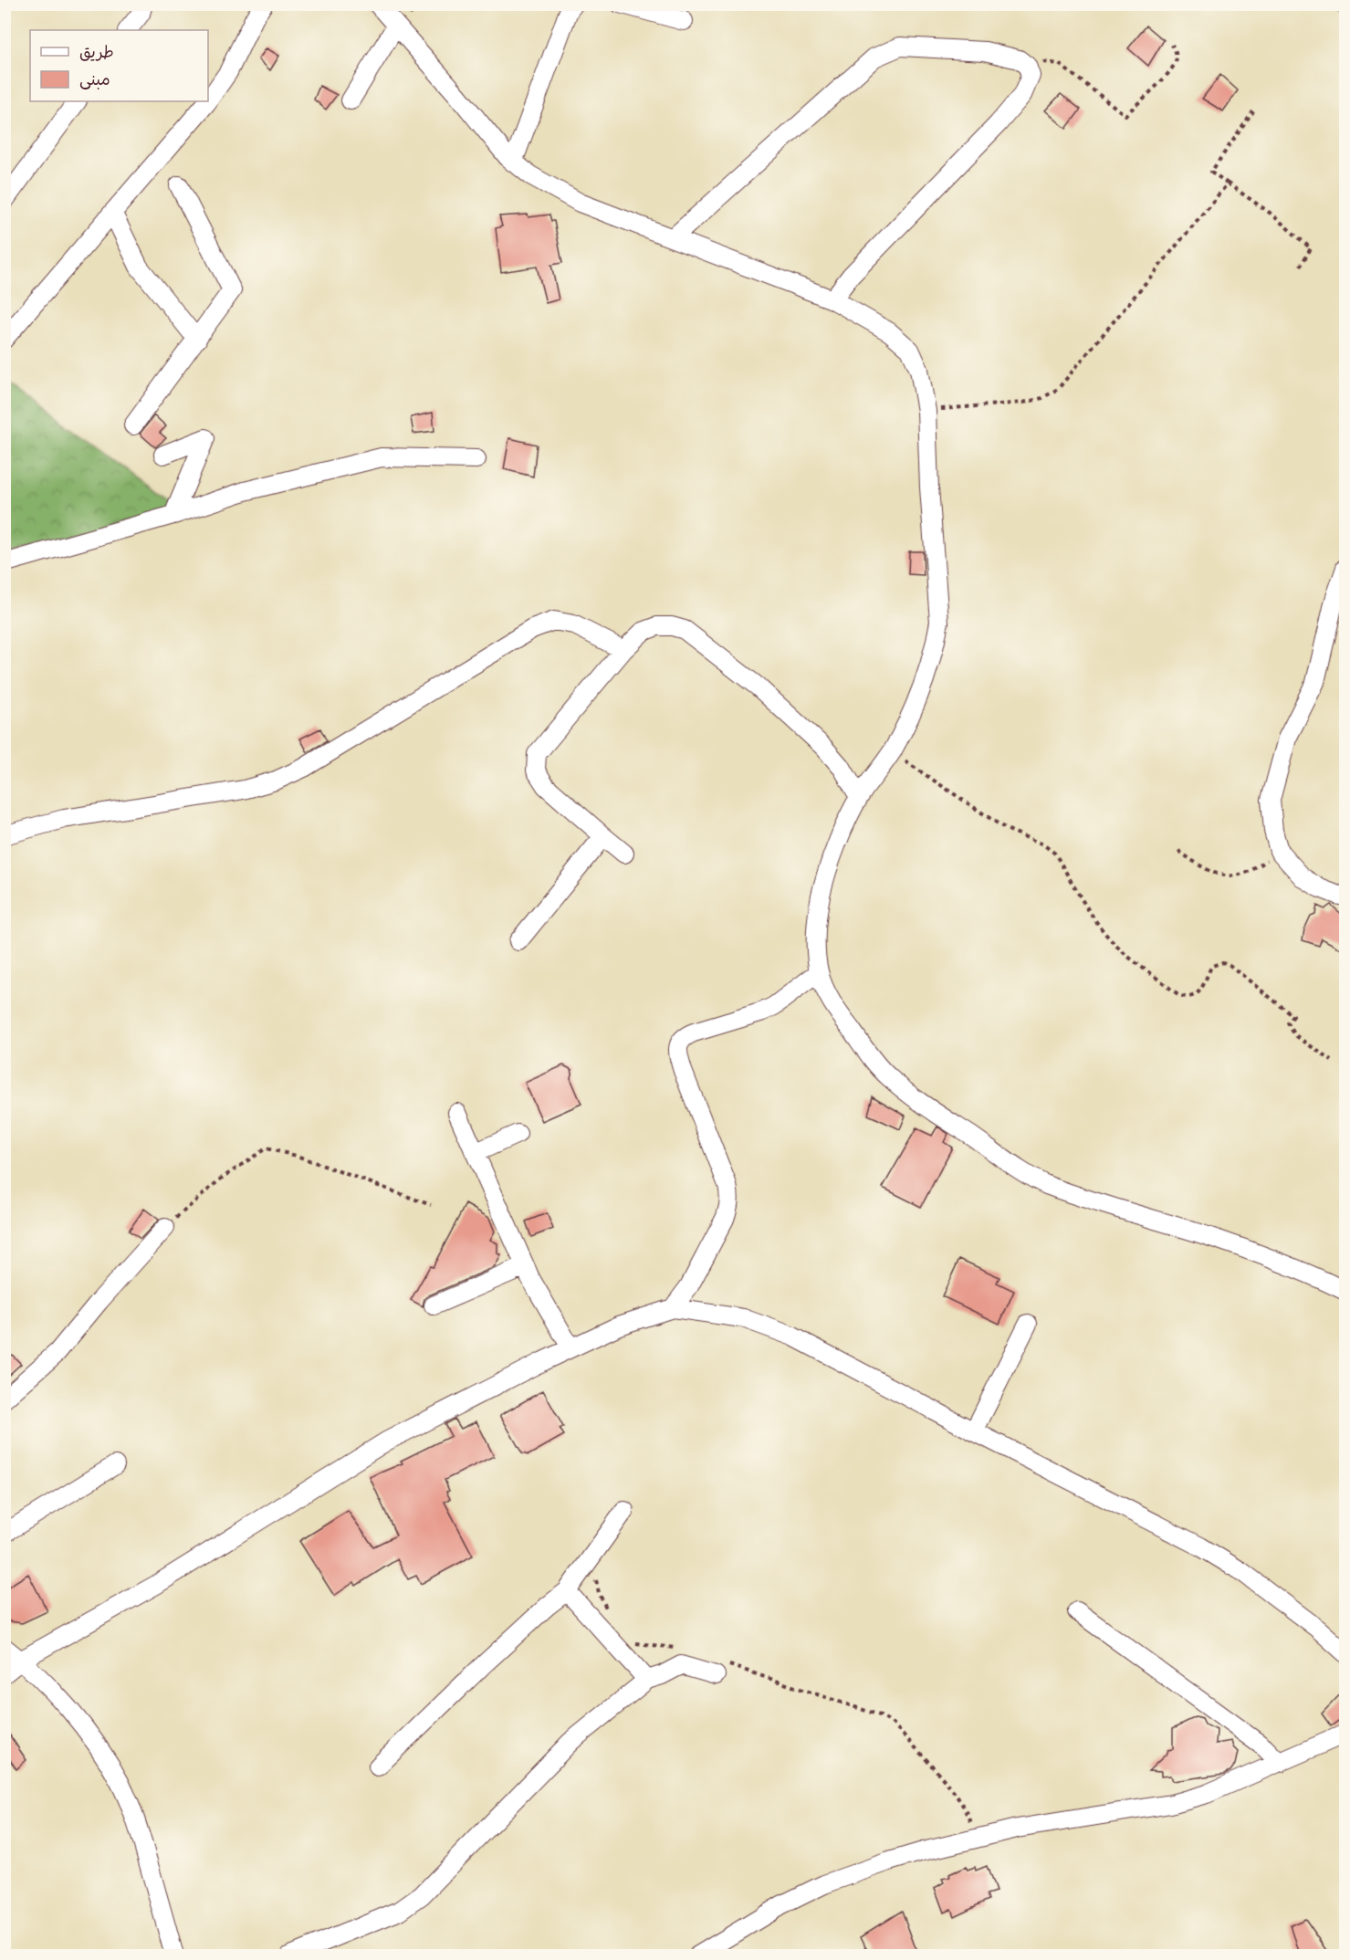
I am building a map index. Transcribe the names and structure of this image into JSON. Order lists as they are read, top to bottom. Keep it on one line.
{"legend":["طريق","مبنى"]}
